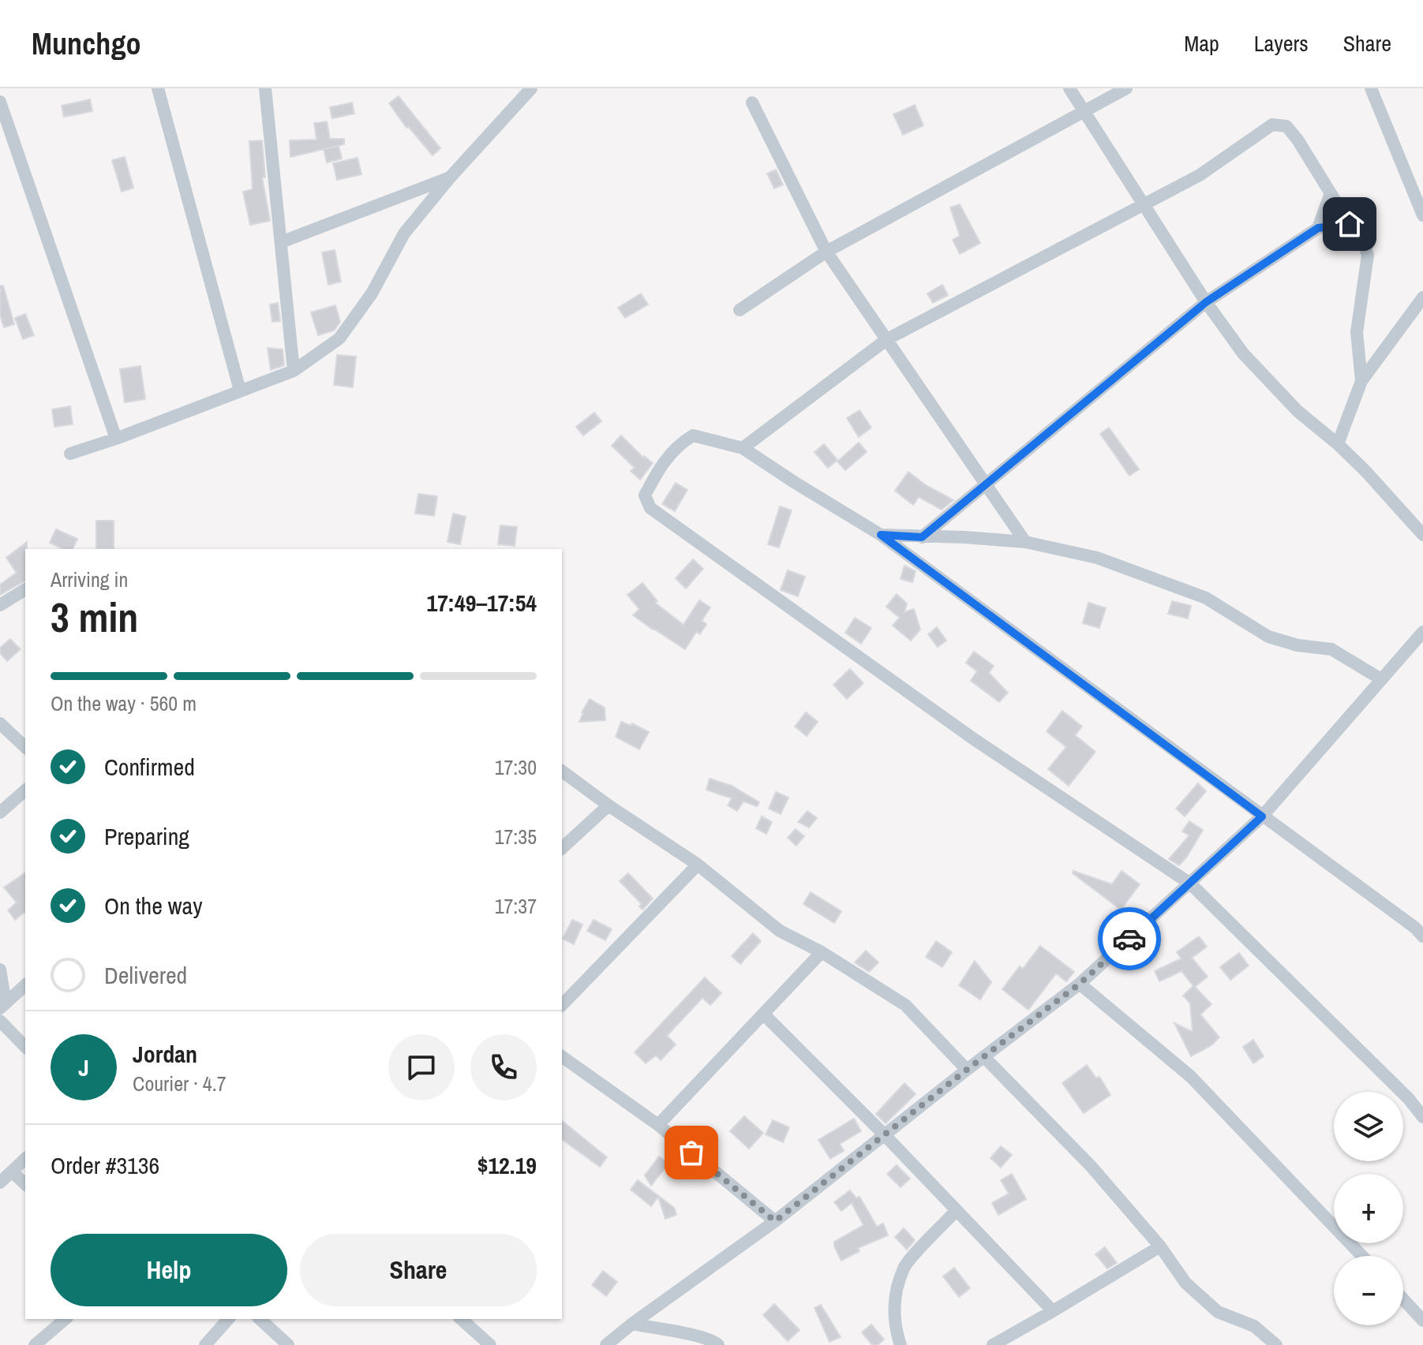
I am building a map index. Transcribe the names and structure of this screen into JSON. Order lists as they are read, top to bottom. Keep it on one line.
{"page":{"header":"Munchgo","nav":["Map","Layers","Share"],"heading":["3 min","Arriving in","17:49–17:54"],"panel":["Jordan","Courier · 4.7","Order #3136","$12.19"],"bar":"On the way · 560 m","list":[["Confirmed","17:30"],["Preparing","17:35"],["On the way","17:37"],"Delivered"],"round":"J","map_buttons":["+","−"],"buttons":["Help","Share"]}}
